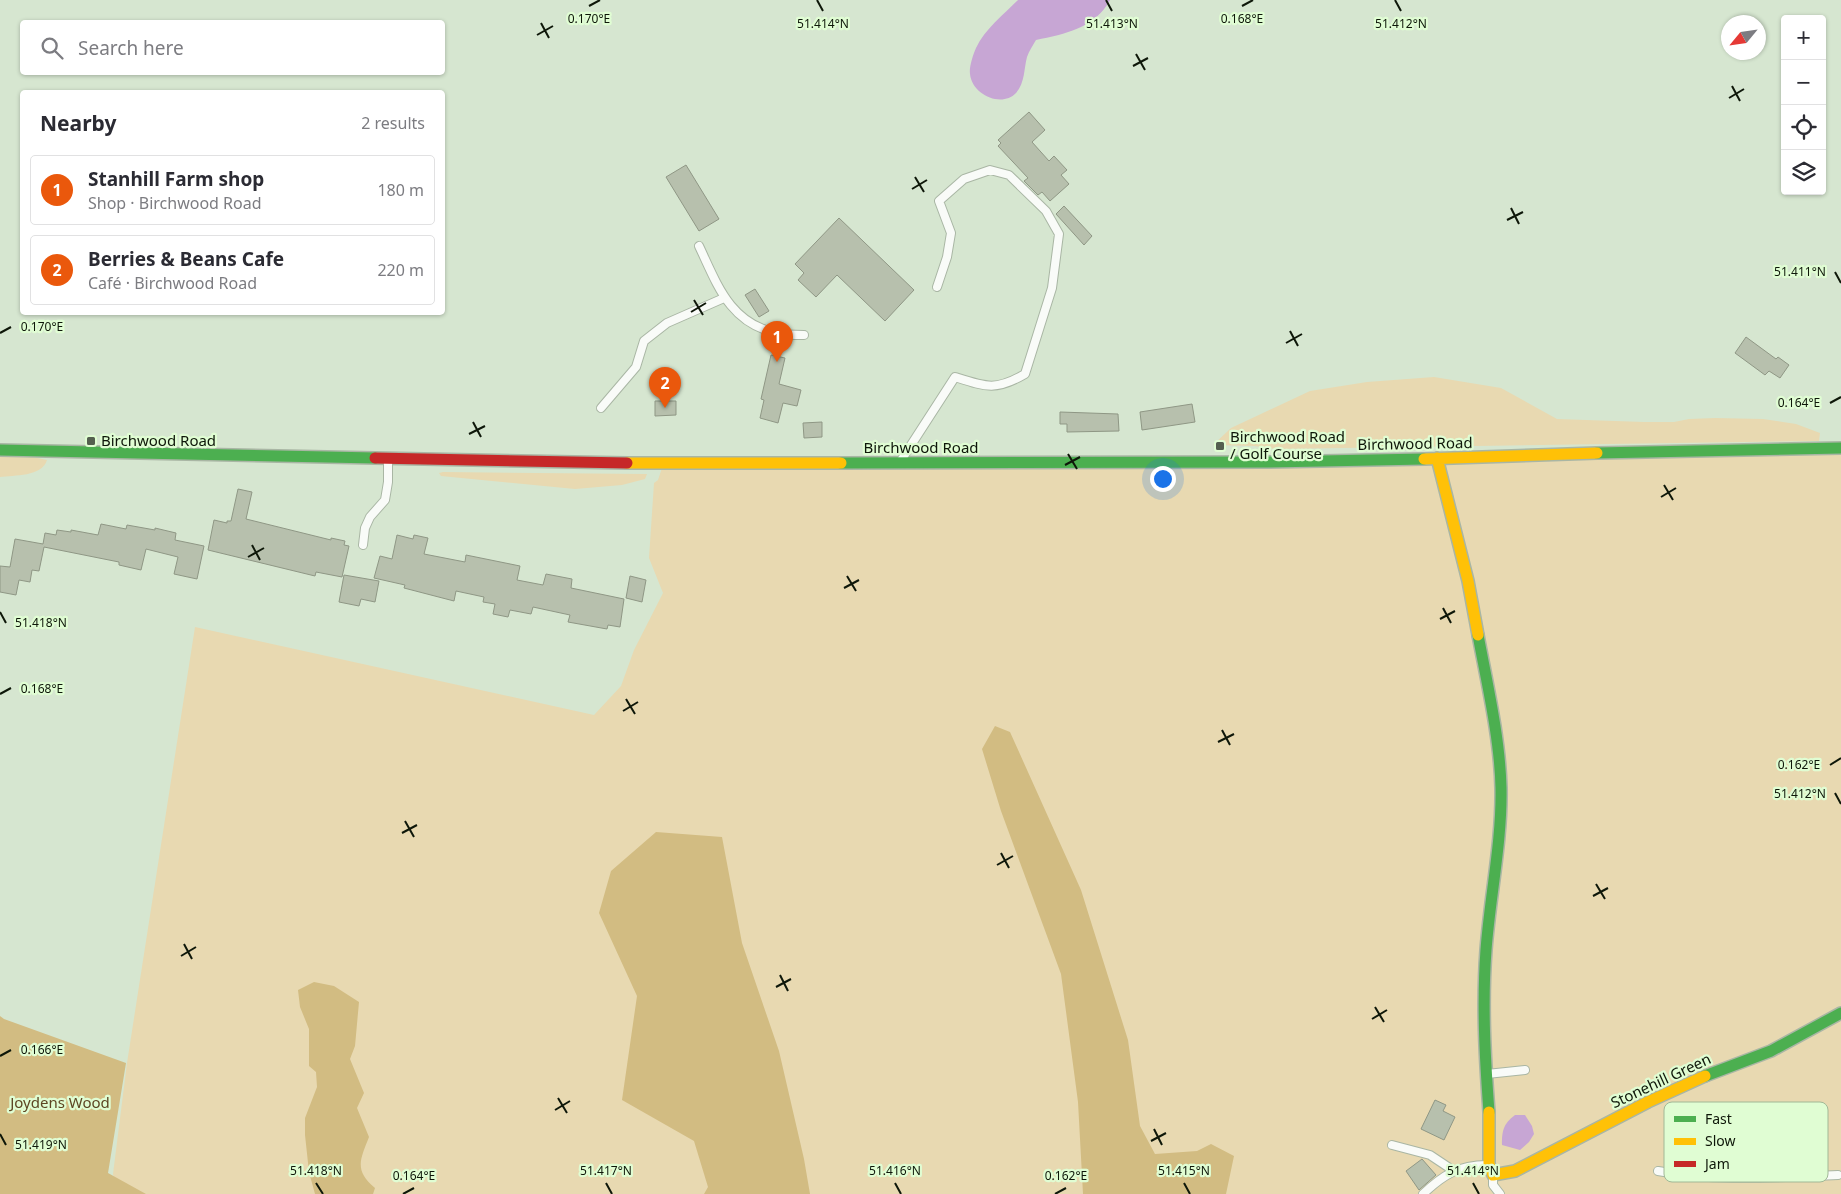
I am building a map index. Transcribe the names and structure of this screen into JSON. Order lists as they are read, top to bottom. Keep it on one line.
{"streets":{"street":["Birchwood Road","Stonehill Green"]},"parks":["Joydens Wood"],"places":{"transit":["Birchwood Road","Birchwood Road / Golf Course"]},"legend":["Fast","Slow","Jam"],"north":"bottom left","page":{"map_buttons":["+","−"],"search":"Search here","heading":["Nearby","2 results"],"list":[{"mark":"1","name":"Stanhill Farm shop","note":"Shop · Birchwood Road","value":"180 m"},{"mark":"2","name":"Berries & Beans Cafe","note":"Café · Birchwood Road","value":"220 m"}],"pins":["1","2"]},"coordinates":["0.168°E","0.170°E","51.414°N","51.413°N","51.412°N","51.411°N","0.164°E","51.418°N","0.162°E","0.166°E","51.419°N","51.417°N","51.416°N","51.415°N"]}
